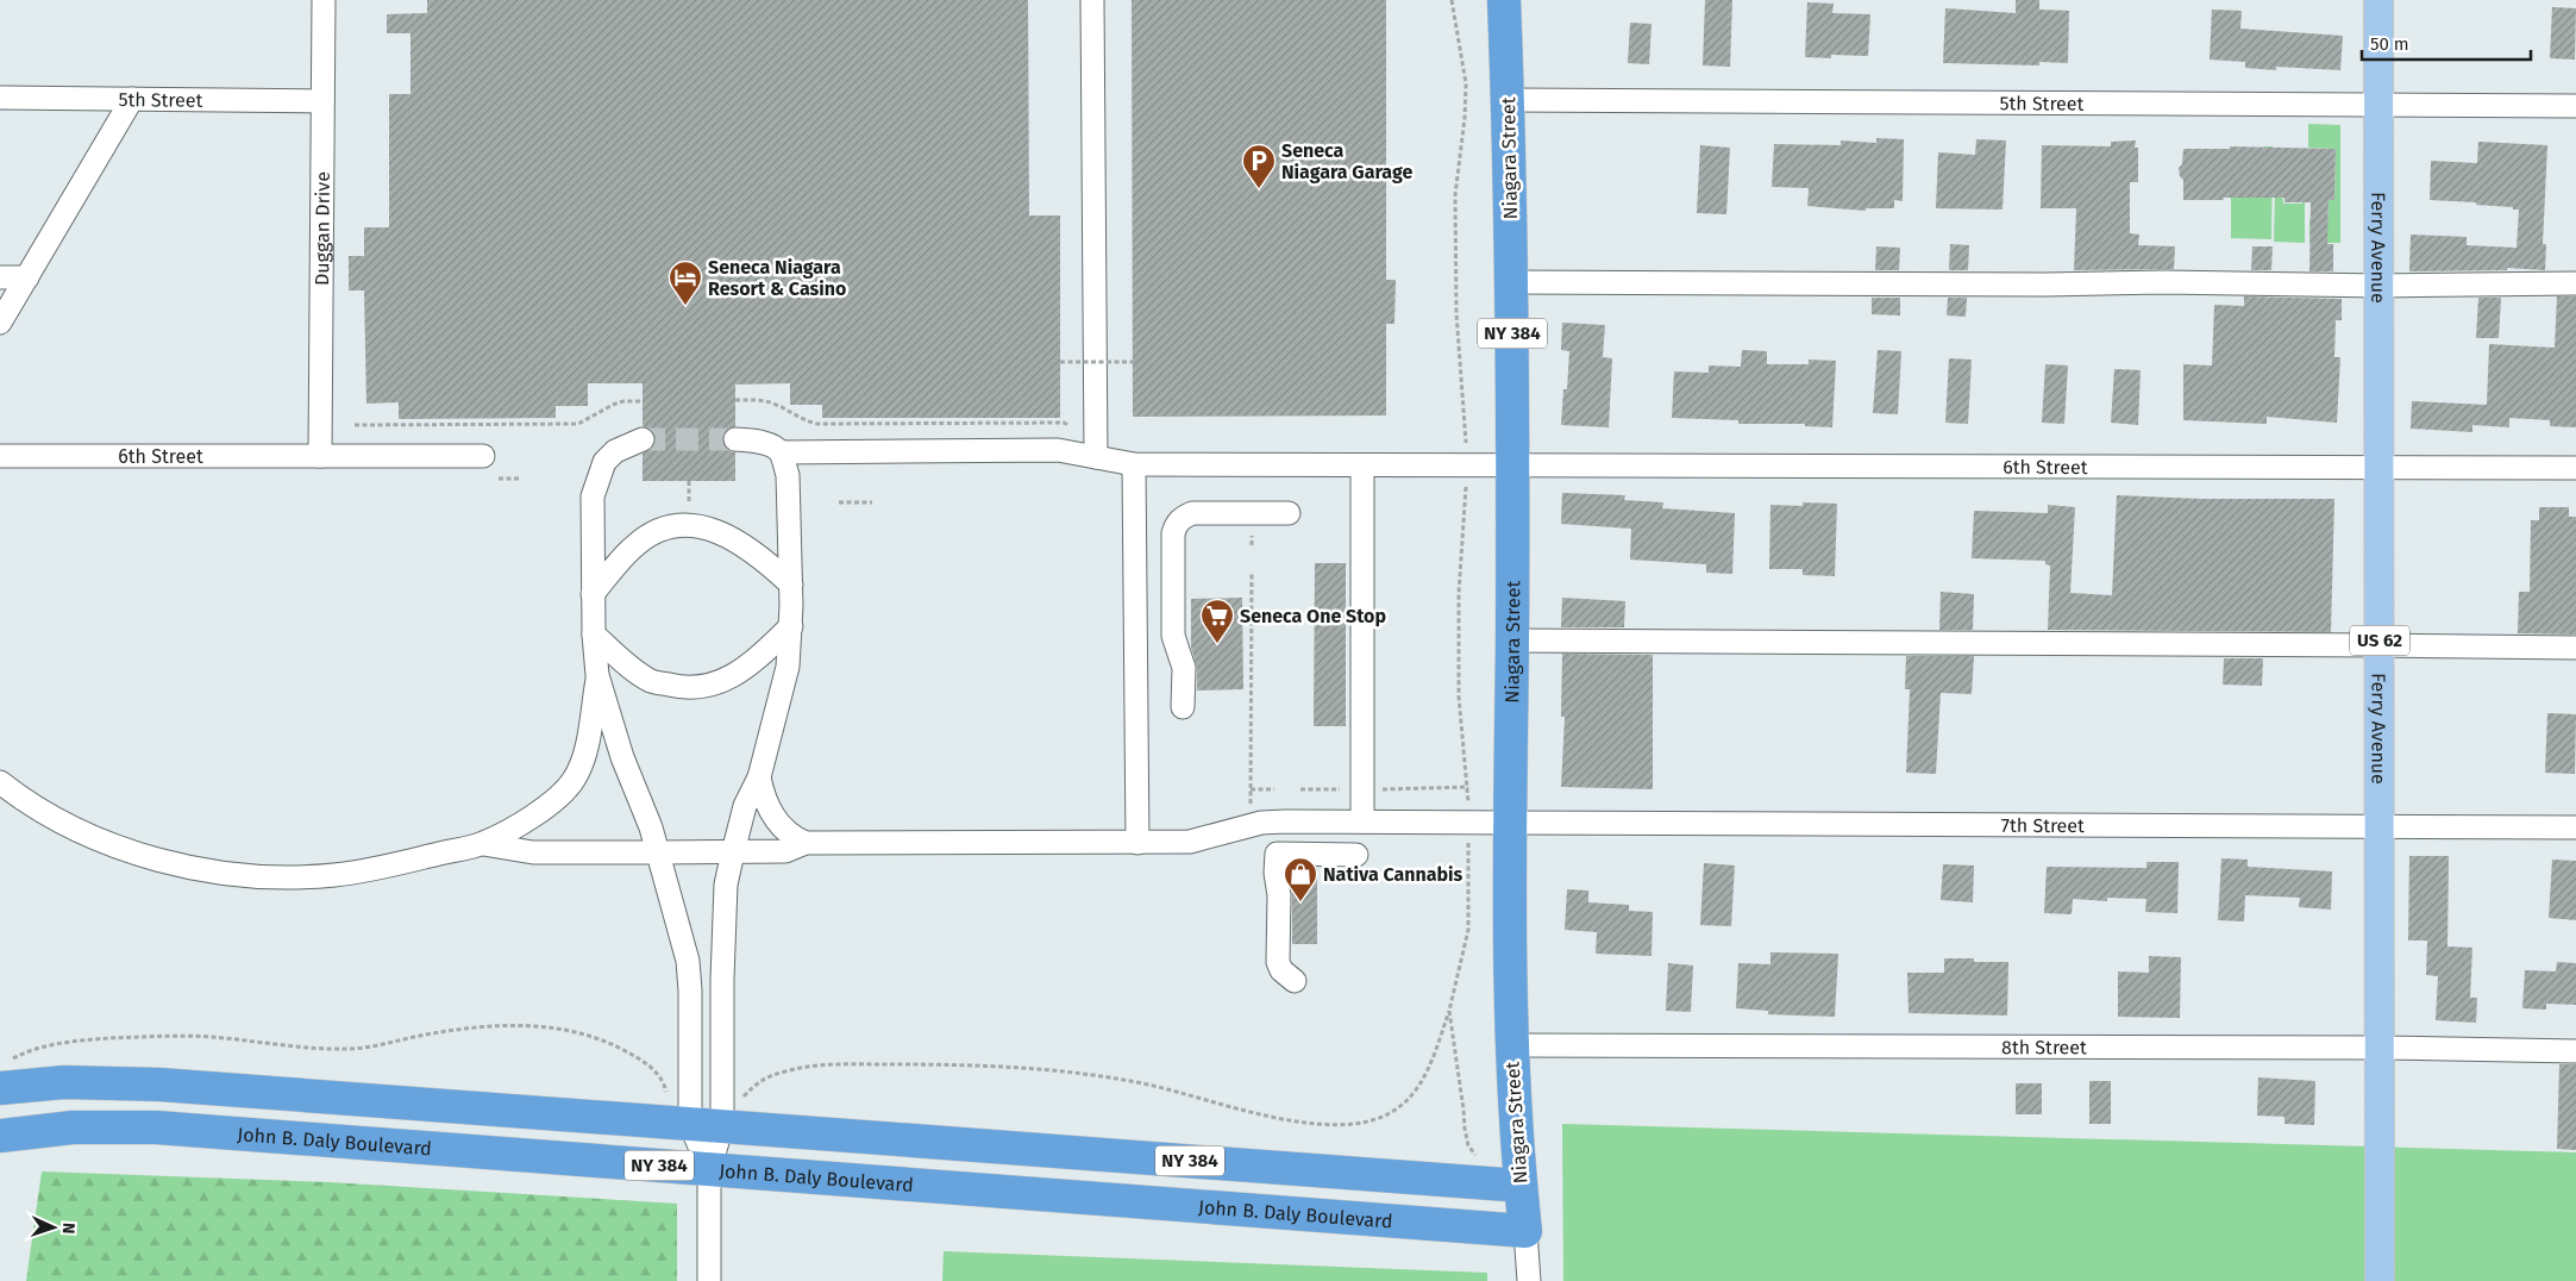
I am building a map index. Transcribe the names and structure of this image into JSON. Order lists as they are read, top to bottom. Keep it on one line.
{"streets":{"highway":["Niagara Street","NY 384","John B. Daly Boulevard"],"main road":["Ferry Avenue","US 62"],"street":["5th Street","Duggan Drive","6th Street","7th Street","8th Street"]},"crossings":[["5th Street","Niagara Street"],["5th Street","Duggan Drive"],["5th Street","Ferry Avenue"],["Niagara Street","NY 384"],["Niagara Street","6th Street"],["Niagara Street","7th Street"],["Niagara Street","8th Street"],["Niagara Street","John B. Daly Boulevard"],["Duggan Drive","6th Street"],["Ferry Avenue","6th Street"],["Ferry Avenue","7th Street"],["Ferry Avenue","8th Street"]],"places":{"parking":["Seneca Niagara Garage"],"hotel":["Seneca Niagara Resort & Casino"],"supermarket":["Seneca One Stop"],"shop":["Nativa Cannabis"]},"scale_bar":"50 m","north":"right"}
